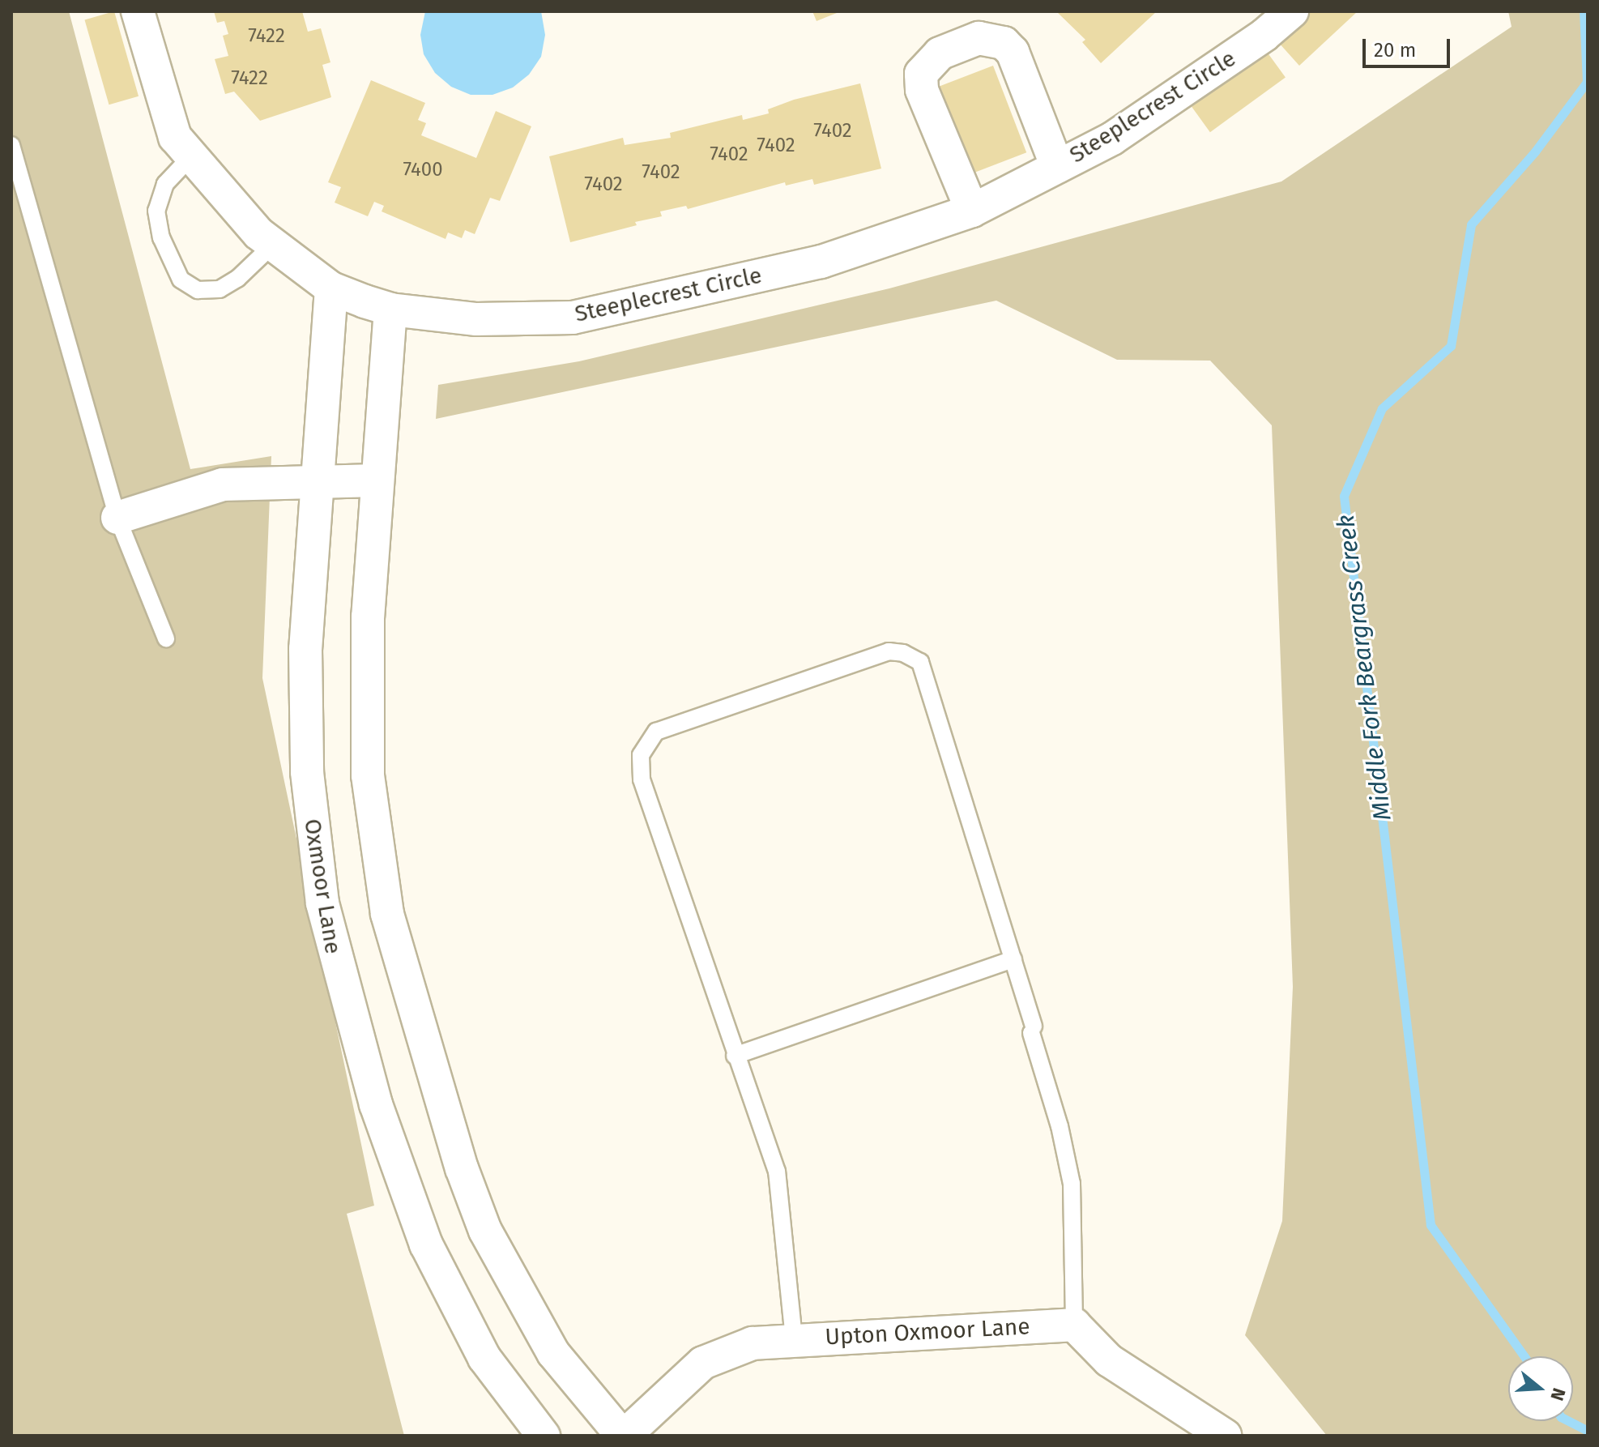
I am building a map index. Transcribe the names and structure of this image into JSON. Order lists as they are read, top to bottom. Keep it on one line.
{"streets":{"street":["Steeplecrest Circle","Oxmoor Lane","Upton Oxmoor Lane"]},"crossings":[["Steeplecrest Circle","Oxmoor Lane"]],"water":["Middle Fork Beargrass Creek"],"house_numbers":["7422","7422","7402","7402","7402","7400","7402","7402"],"scale_bar":"20 m","north":"right"}
